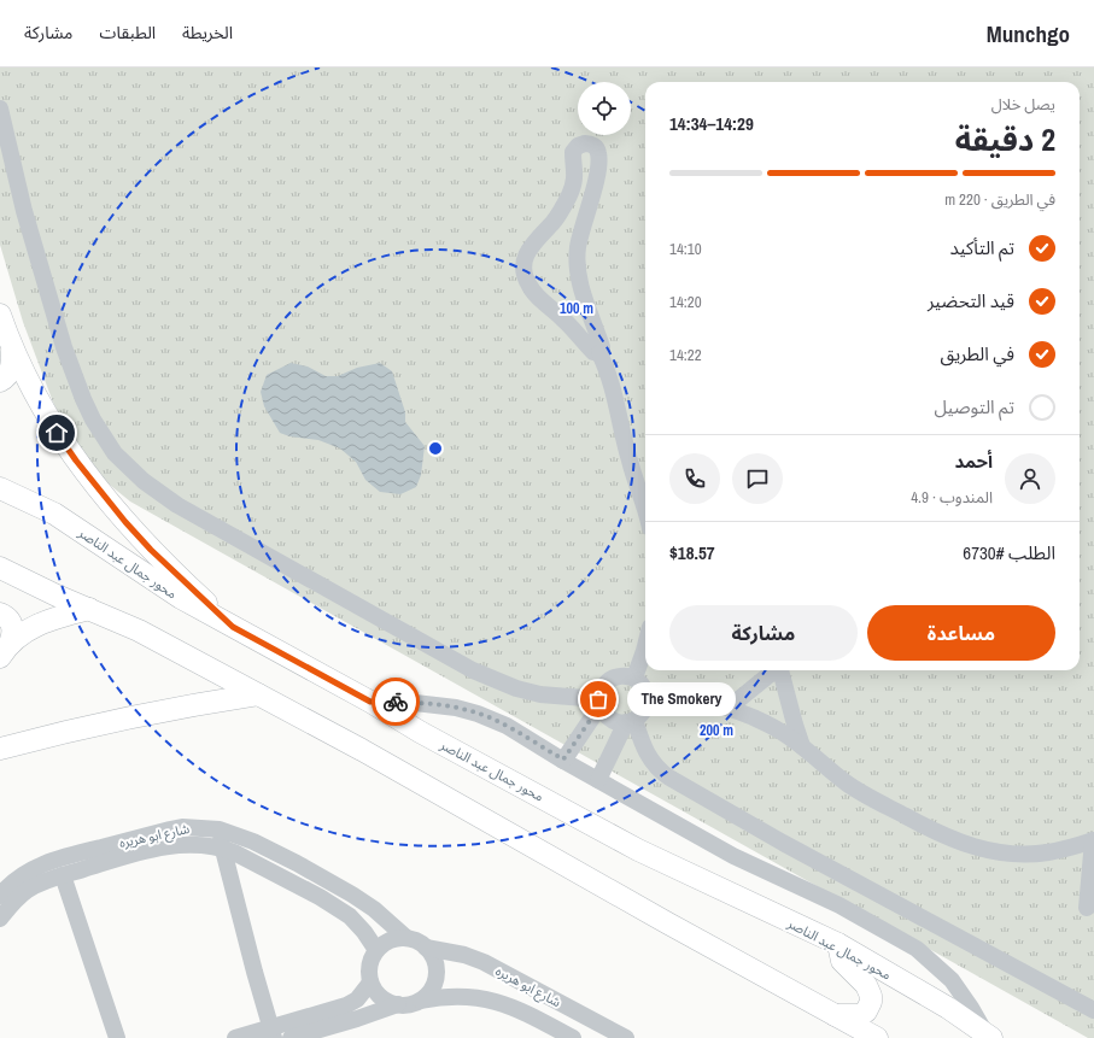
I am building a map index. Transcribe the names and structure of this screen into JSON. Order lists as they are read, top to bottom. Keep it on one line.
{"streets":{"main road":["محور جمال عبد الناصر"],"street":["شارع ابو هريره"]},"places":["The Smokery"],"page":{"header":"Munchgo","nav":["الخريطة","الطبقات","مشاركة"],"heading":["2 دقيقة","يصل خلال","14:29–14:34"],"panel":["أحمد","المندوب · 4.9","الطلب #6730","$18.57"],"bar":"في الطريق · 220 m","list":[["تم التأكيد","14:10"],["قيد التحضير","14:20"],["في الطريق","14:22"],"تم التوصيل"],"buttons":["مساعدة","مشاركة"],"bubble":"The Smokery"},"rings":["100 m","200 m"]}
